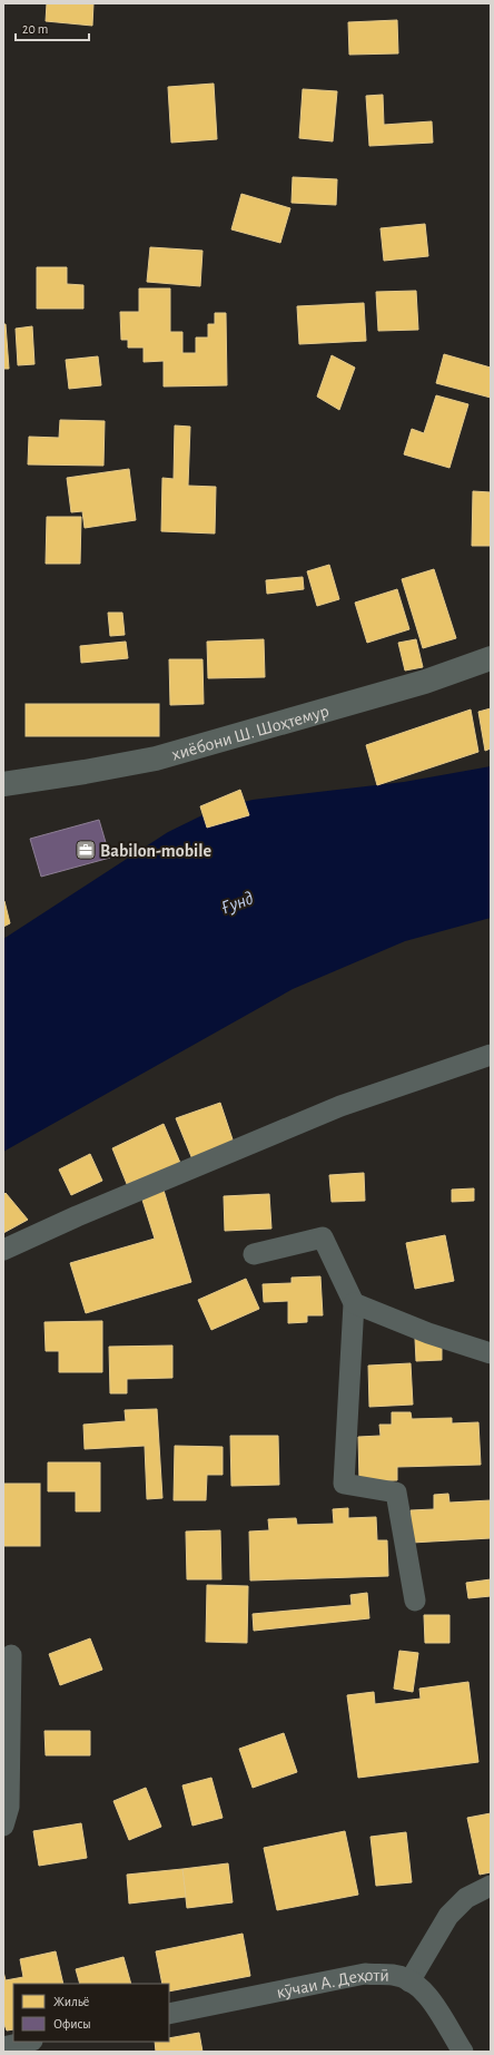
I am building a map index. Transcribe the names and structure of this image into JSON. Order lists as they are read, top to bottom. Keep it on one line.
{"streets":{"main road":["хиёбони Ш. Шоҳтемур"],"street":["кӯчаи А. Деҳотӣ"]},"water":["Ғунд"],"places":{"office":["Babilon-mobile"]},"legend":["Жильё","Офисы"],"scale_bar":"20 m"}
